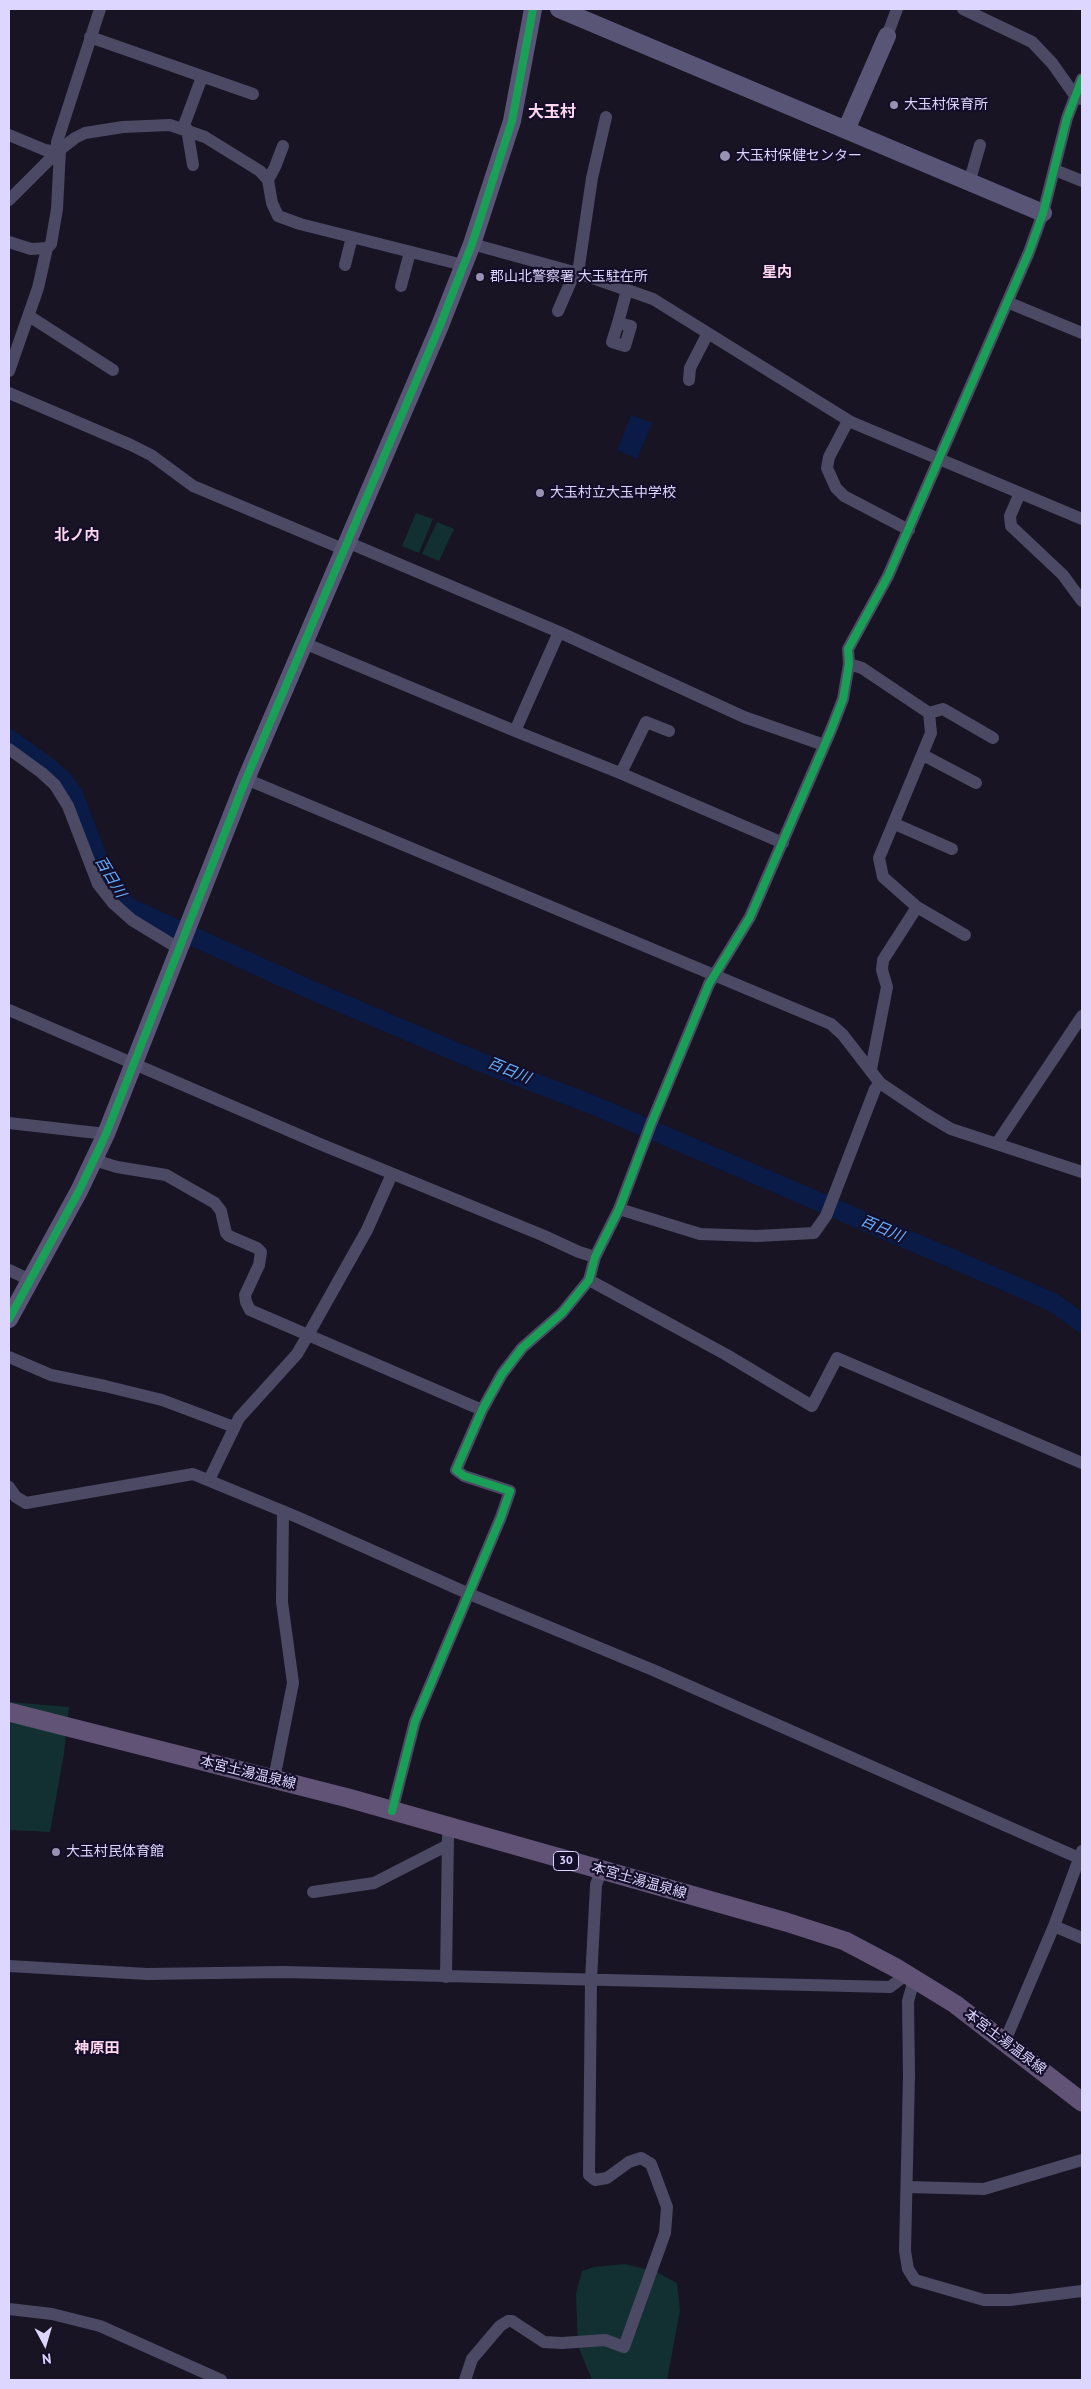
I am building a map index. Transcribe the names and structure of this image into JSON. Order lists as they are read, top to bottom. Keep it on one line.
{"streets":{"main road":["本宮土湯温泉線","30"]},"districts":["大玉村","星内","北ノ内","神原田"],"water":["百日川"],"places":["大玉村保育所","大玉村保健センター","郡山北警察署 大玉駐在所","大玉村立大玉中学校","大玉村民体育館"],"north":"bottom"}
